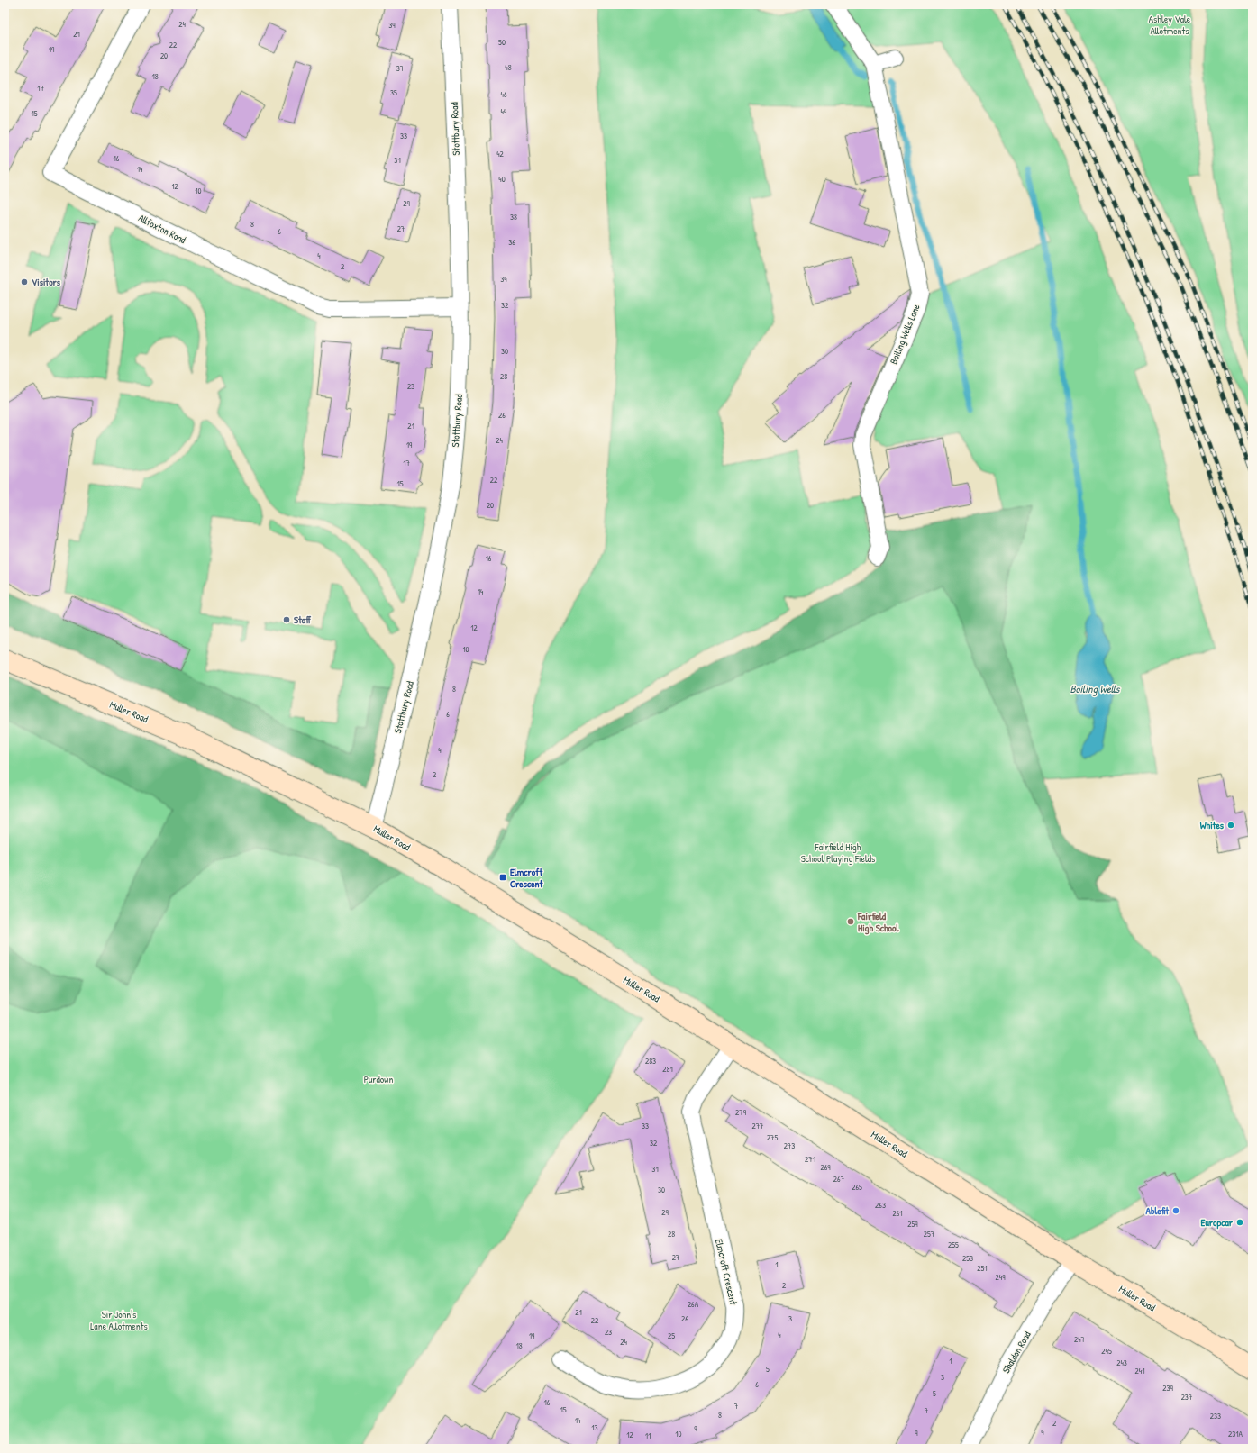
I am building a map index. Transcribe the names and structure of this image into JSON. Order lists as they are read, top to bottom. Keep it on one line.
{"streets":{"main road":["Muller Road"],"street":["Stottbury Road","Allfoxton Road","Boiling Wells Lane","Elmcroft Crescent","Shaldon Road"]},"crossings":[["Stottbury Road","Allfoxton Road"],["Stottbury Road","Muller Road"],["Muller Road","Elmcroft Crescent"],["Muller Road","Shaldon Road"]],"water":["Boiling Wells"],"parks":["Ashley Vale Allotments","Fairfield High School Playing Fields","Purdown","Sir John's Lane Allotments"],"places":{"other":["Visitors","Staff","Whites","Fairfield High School","Ablefit","Europcar"],"transit":["Elmcroft Crescent"]},"house_numbers":["24","39","21","50","22","19","20","48","37","18","17","35","46","44","15","33","42","16","31","14","40","12","10","29","38","8","27","6","36","4","2","34","32","30","28","23","26","21","24","19","17","22","15","20","16","14","12","10","8","6","4","2","283","281","279","33","277","275","32","273","271","269","31","267","265","30","263","29","261","259","28","257","255","27","253","1","251","249","2","26A","21","26","3","22","23","4","19","25","247","24","18","245","1","243","5","241","3","6","239","5","237","16","7","15","7","8","233","14","2","13","9","4","9","10","231A","12","11"]}
